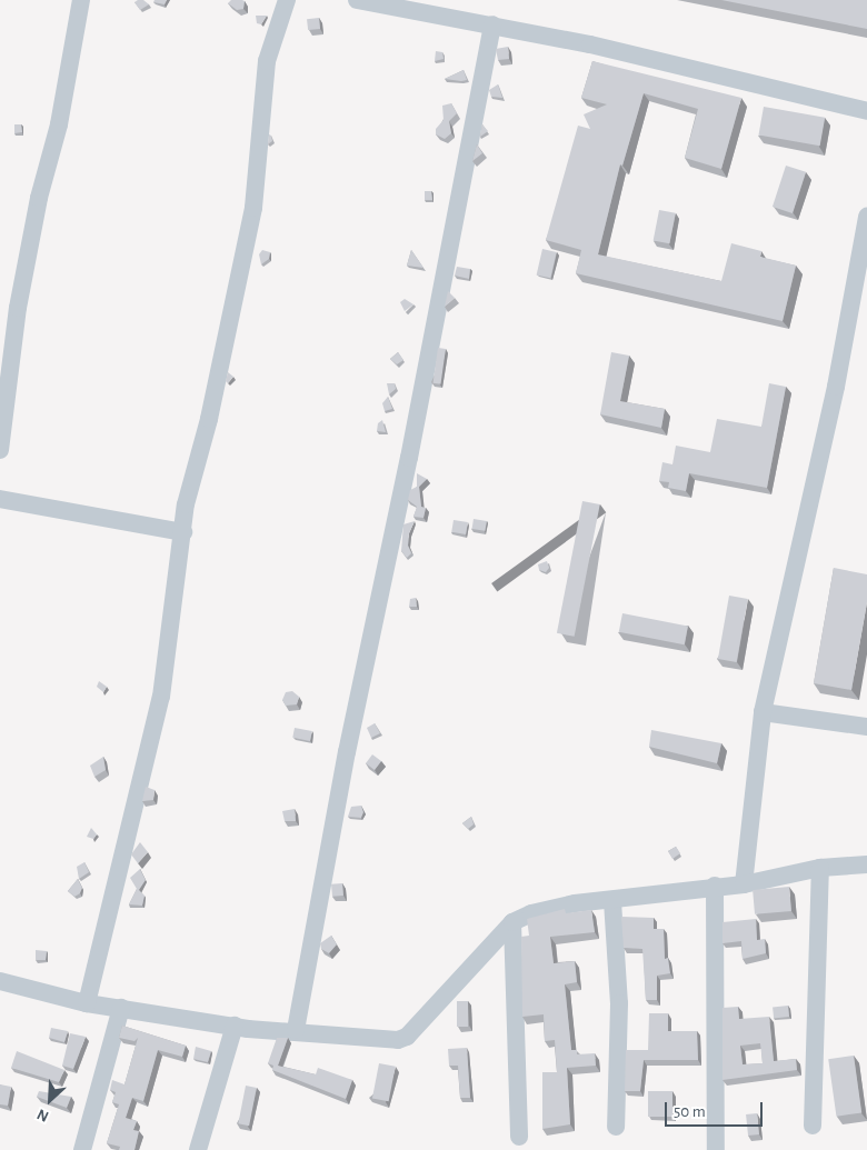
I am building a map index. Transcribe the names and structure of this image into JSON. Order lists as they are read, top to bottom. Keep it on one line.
{"scale_bar":"50 m","north":"bottom left"}
